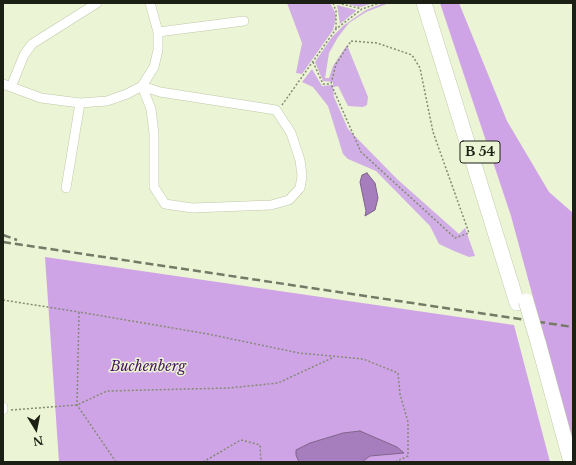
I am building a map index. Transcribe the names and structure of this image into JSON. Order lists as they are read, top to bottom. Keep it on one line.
{"streets":{"highway":["B 54"]},"parks":["Buchenberg"],"north":"bottom"}
